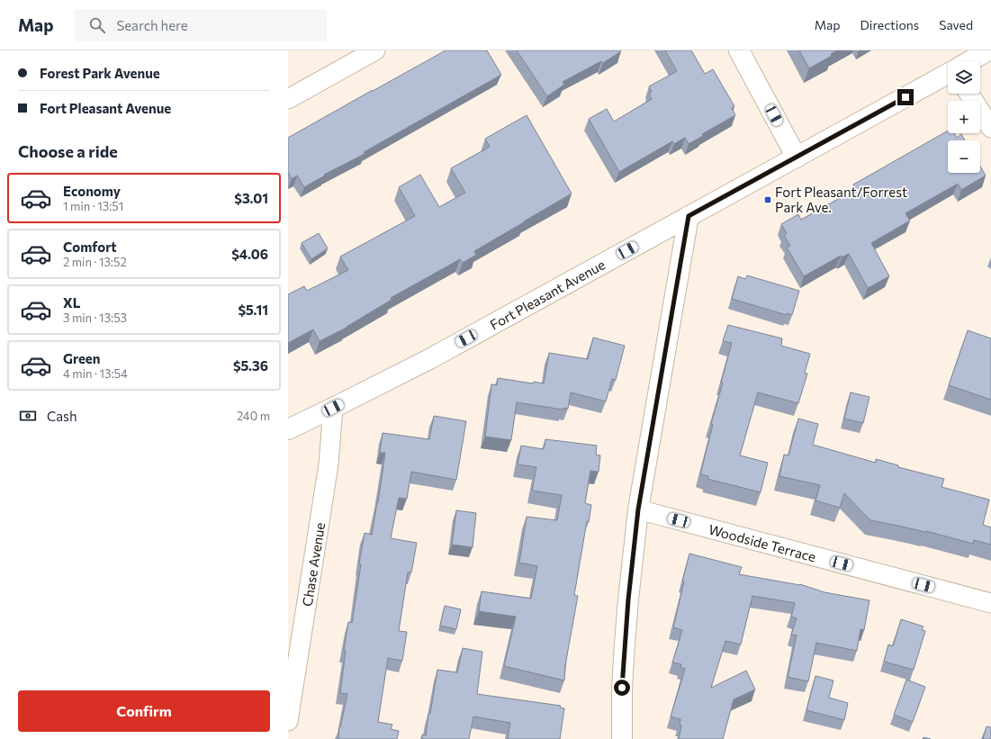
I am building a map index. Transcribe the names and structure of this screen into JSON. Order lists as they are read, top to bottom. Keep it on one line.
{"streets":{"street":["Fort Pleasant Avenue","Woodside Terrace","Chase Avenue"]},"crossings":[["Fort Pleasant Avenue","Chase Avenue"]],"places":{"transit":["Fort Pleasant/Forrest Park Ave."]},"page":{"header":"Map","search":"Search here","nav":["Map","Directions","Saved"],"banner":["Forest Park Avenue","Fort Pleasant Avenue"],"map_buttons":["+","−"],"heading":"Choose a ride","list":[{"name":"Economy","note":"1 min · 13:51","value":"$3.01"},{"name":"Comfort","note":"2 min · 13:52","value":"$4.06"},{"name":"XL","note":"3 min · 13:53","value":"$5.11"},{"name":"Green","note":"4 min · 13:54","value":"$5.36"}],"pay":["Cash","240 m"],"buttons":"Confirm"}}
